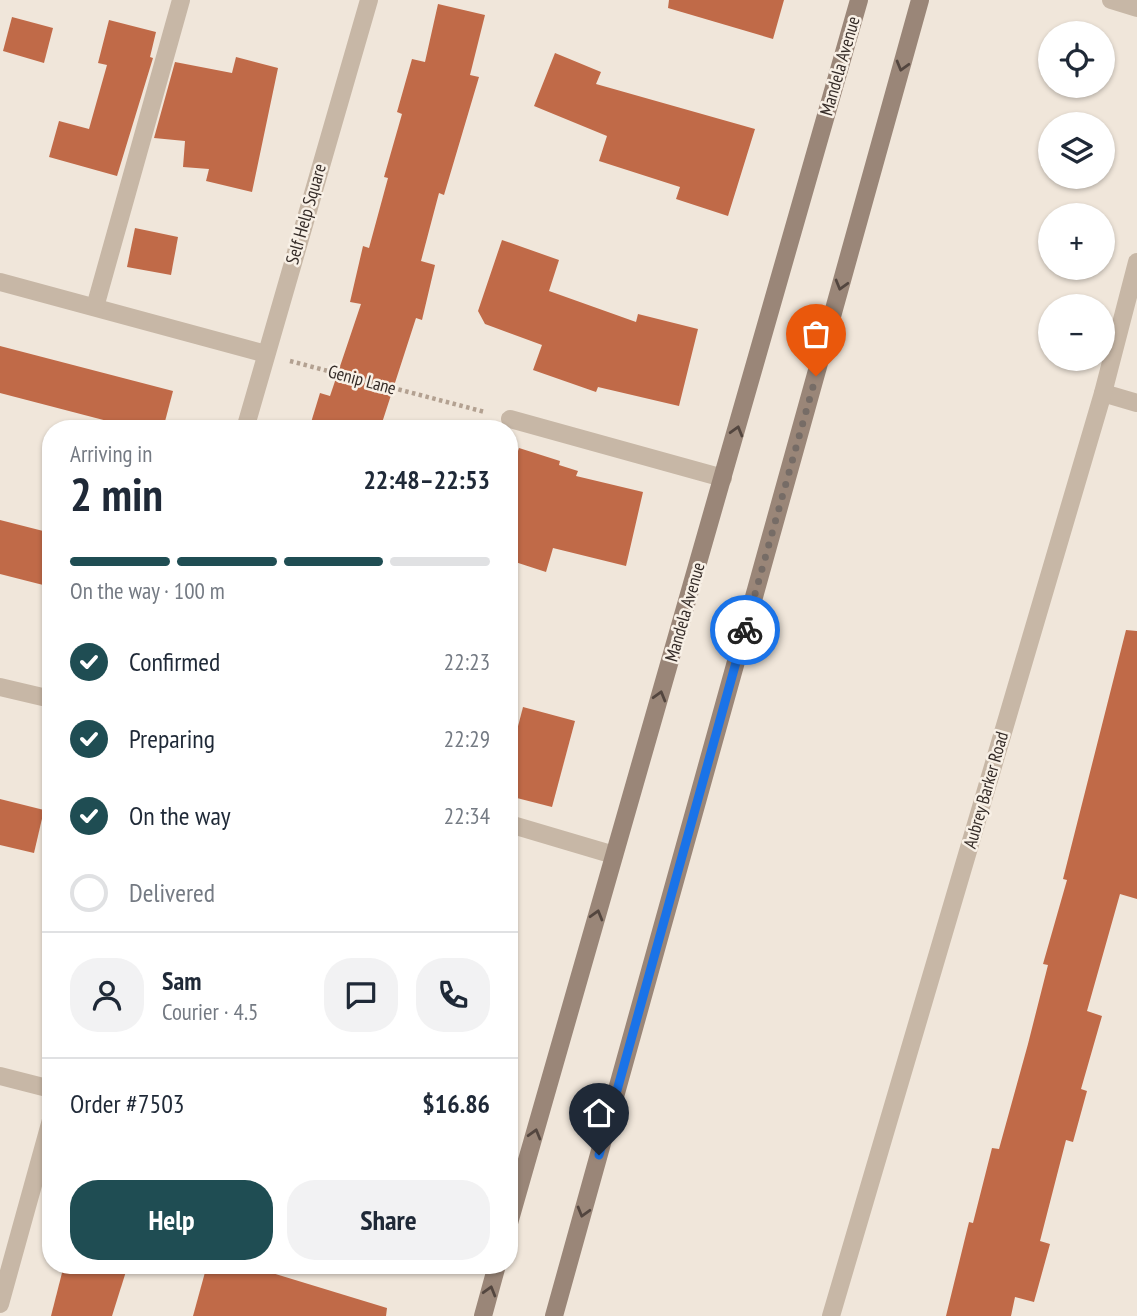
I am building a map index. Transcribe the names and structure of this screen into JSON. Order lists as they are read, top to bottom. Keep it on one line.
{"streets":{"main road":["Mandela Avenue"],"street":["Self Help Square","Aubrey Barker Road"],"path":["Genip Lane"]},"crossings":[["Self Help Square","Genip Lane"]],"page":{"map_buttons":["+","−"],"heading":["2 min","Arriving in","22:48–22:53"],"panel":["Sam","Courier · 4.5","Order #7503","$16.86"],"bar":"On the way · 100 m","list":[["Confirmed","22:23"],["Preparing","22:29"],["On the way","22:34"],"Delivered"],"buttons":["Help","Share"]}}
